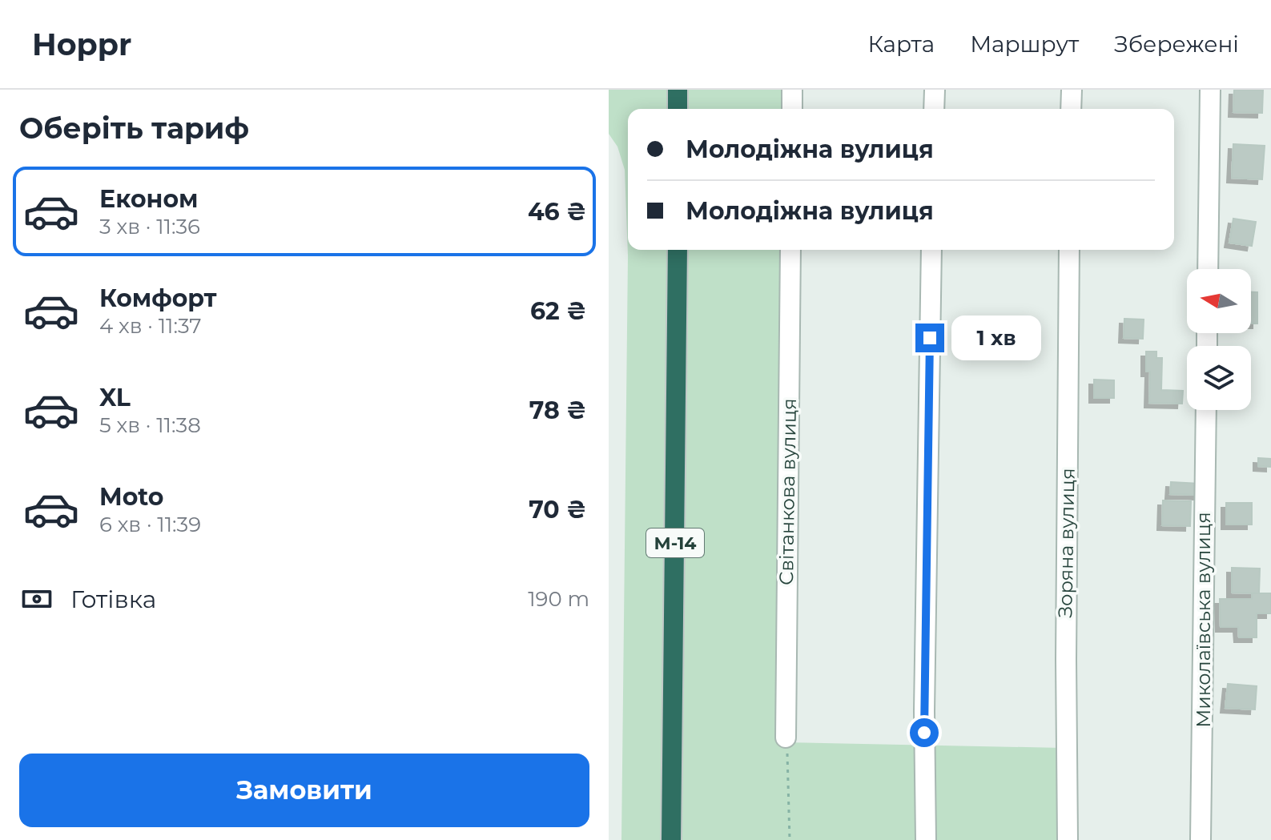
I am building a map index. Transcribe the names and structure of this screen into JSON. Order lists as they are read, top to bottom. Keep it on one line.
{"streets":{"highway":["М-14"],"street":["Світанкова вулиця","Зоряна вулиця","Миколаївська вулиця"]},"north":"left","page":{"header":"Hoppr","nav":["Карта","Маршрут","Збережені"],"heading":"Оберіть тариф","banner":["Молодіжна вулиця","Молодіжна вулиця"],"list":[{"name":"Економ","note":"3 хв · 11:36","value":"46 ₴"},{"name":"Комфорт","note":"4 хв · 11:37","value":"62 ₴"},{"name":"XL","note":"5 хв · 11:38","value":"78 ₴"},{"name":"Moto","note":"6 хв · 11:39","value":"70 ₴"}],"bubble":"1 хв","pay":["Готівка","190 m"],"buttons":"Замовити"}}
